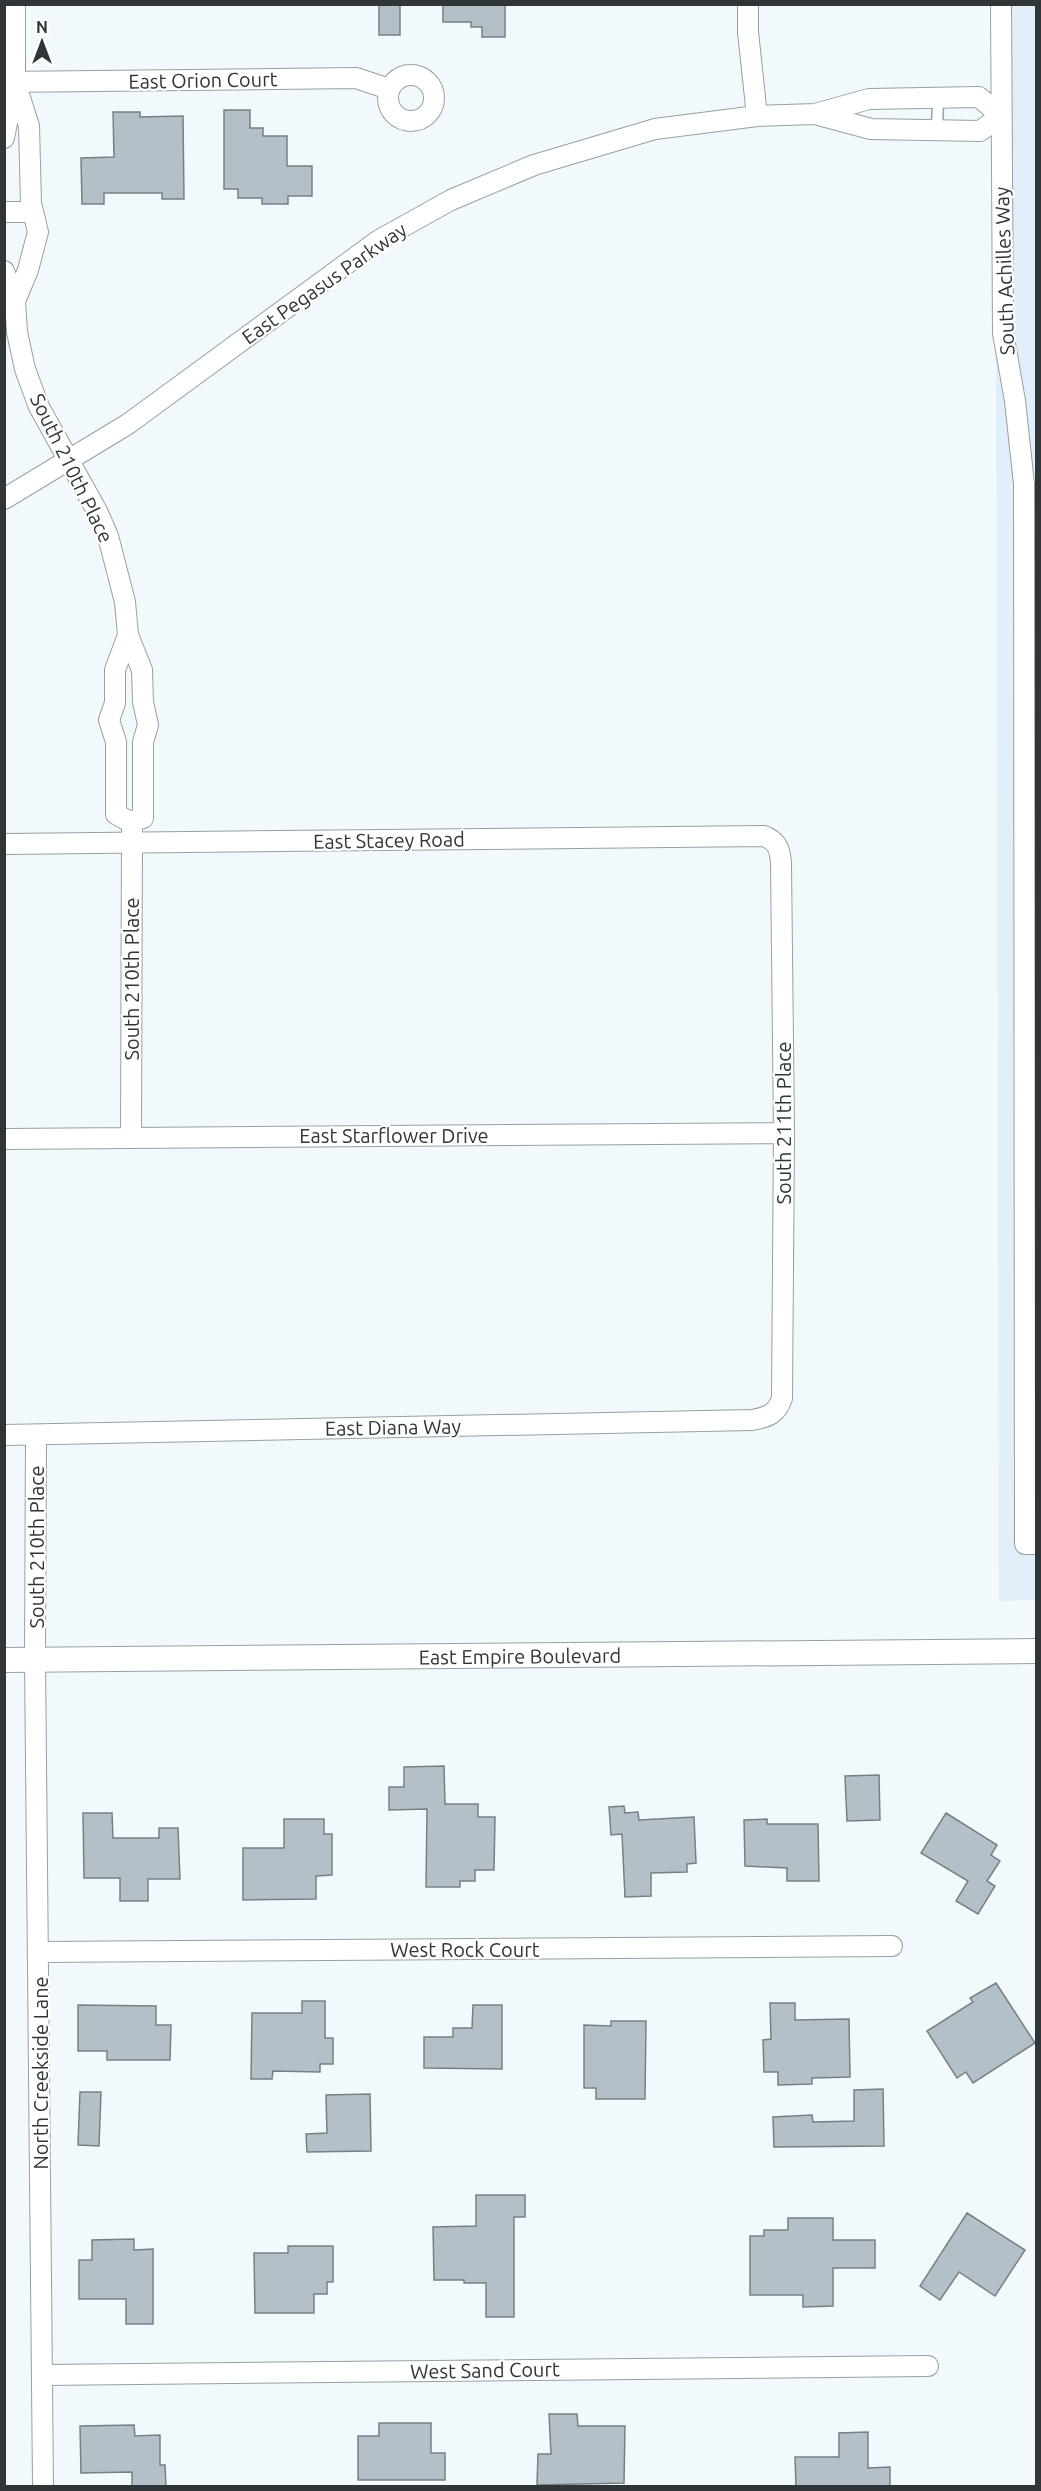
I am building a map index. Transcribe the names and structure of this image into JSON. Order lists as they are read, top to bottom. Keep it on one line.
{"streets":{"street":["East Orion Court","South Achilles Way","East Pegasus Parkway","South 210th Place","East Stacey Road","South 211th Place","East Starflower Drive","East Diana Way","East Empire Boulevard","West Rock Court","North Creekside Lane","West Sand Court"]},"crossings":[["East Orion Court","South 210th Place"],["South Achilles Way","East Pegasus Parkway"],["East Pegasus Parkway","South 210th Place"],["South 210th Place","East Stacey Road"],["South 210th Place","East Starflower Drive"],["South 210th Place","East Diana Way"],["South 210th Place","East Empire Boulevard"],["South 210th Place","North Creekside Lane"],["East Stacey Road","South 211th Place"],["South 211th Place","East Starflower Drive"],["South 211th Place","East Diana Way"],["East Empire Boulevard","North Creekside Lane"],["West Rock Court","North Creekside Lane"],["North Creekside Lane","West Sand Court"]],"north":"top"}
